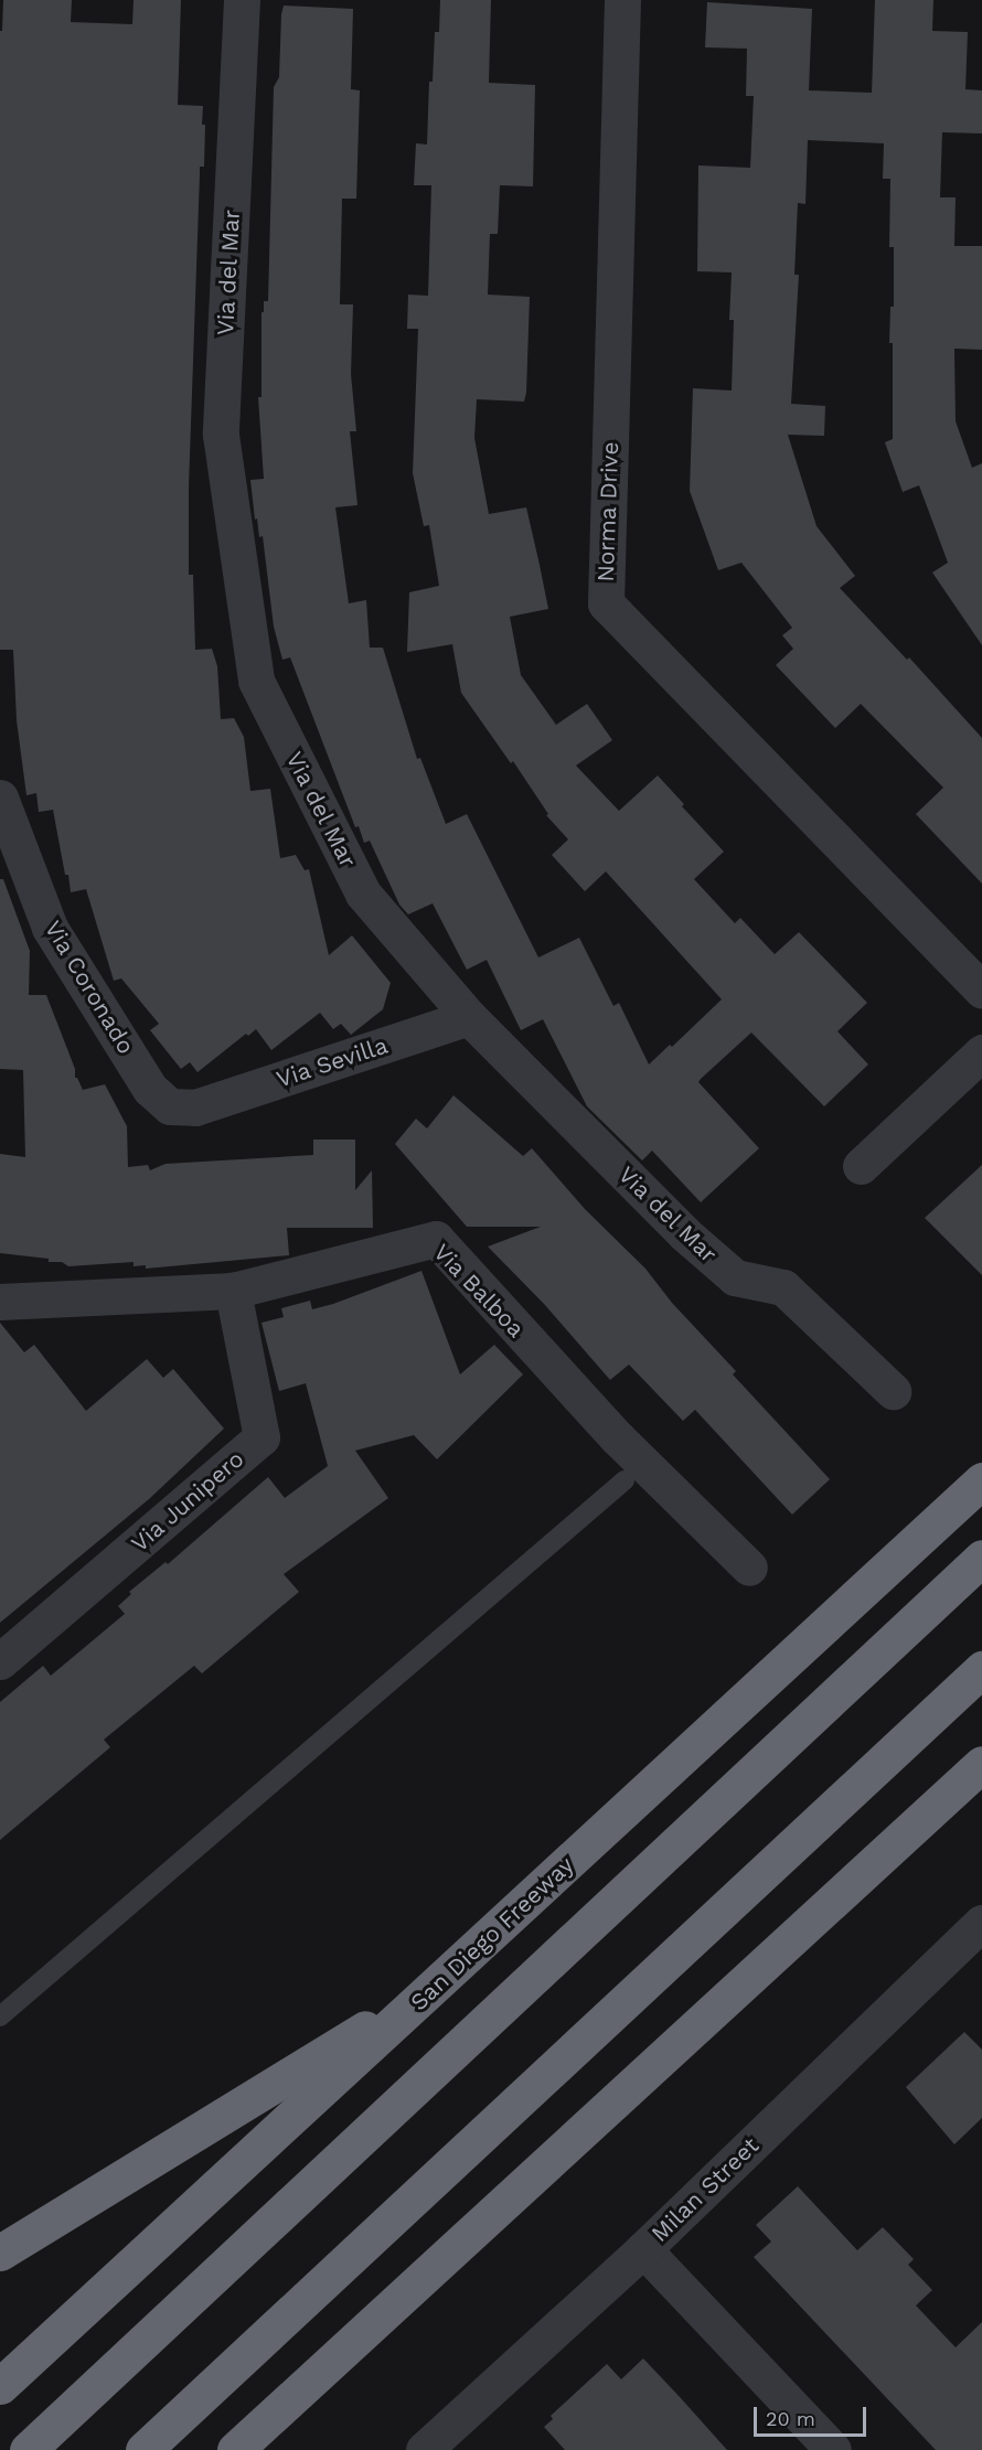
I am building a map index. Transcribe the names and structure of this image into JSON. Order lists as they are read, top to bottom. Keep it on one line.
{"streets":{"highway":["San Diego Freeway"],"street":["Via del Mar","Norma Drive","Via Coronado","Via Sevilla","Via Balboa","Via Junipero","Milan Street"]},"crossings":[["Via del Mar","Via Sevilla"],["Via Coronado","Via Sevilla"],["Via Balboa","Via Junipero"]],"scale_bar":"20 m"}
